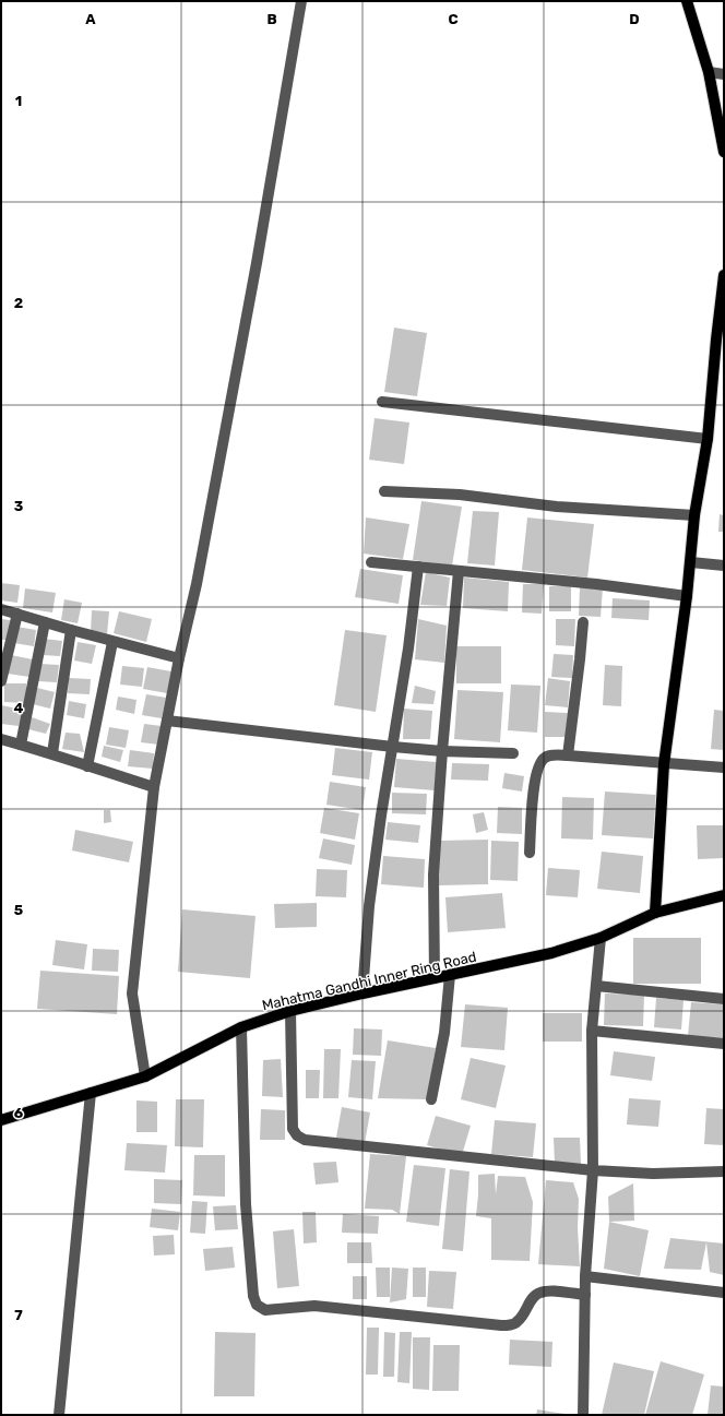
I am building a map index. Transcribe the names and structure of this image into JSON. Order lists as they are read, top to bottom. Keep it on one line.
{"streets":{"main road":["Mahatma Gandhi Inner Ring Road"]},"grid":{"columns":["A","B","C","D"],"rows":["1","2","3","4","5","6","7"]}}
